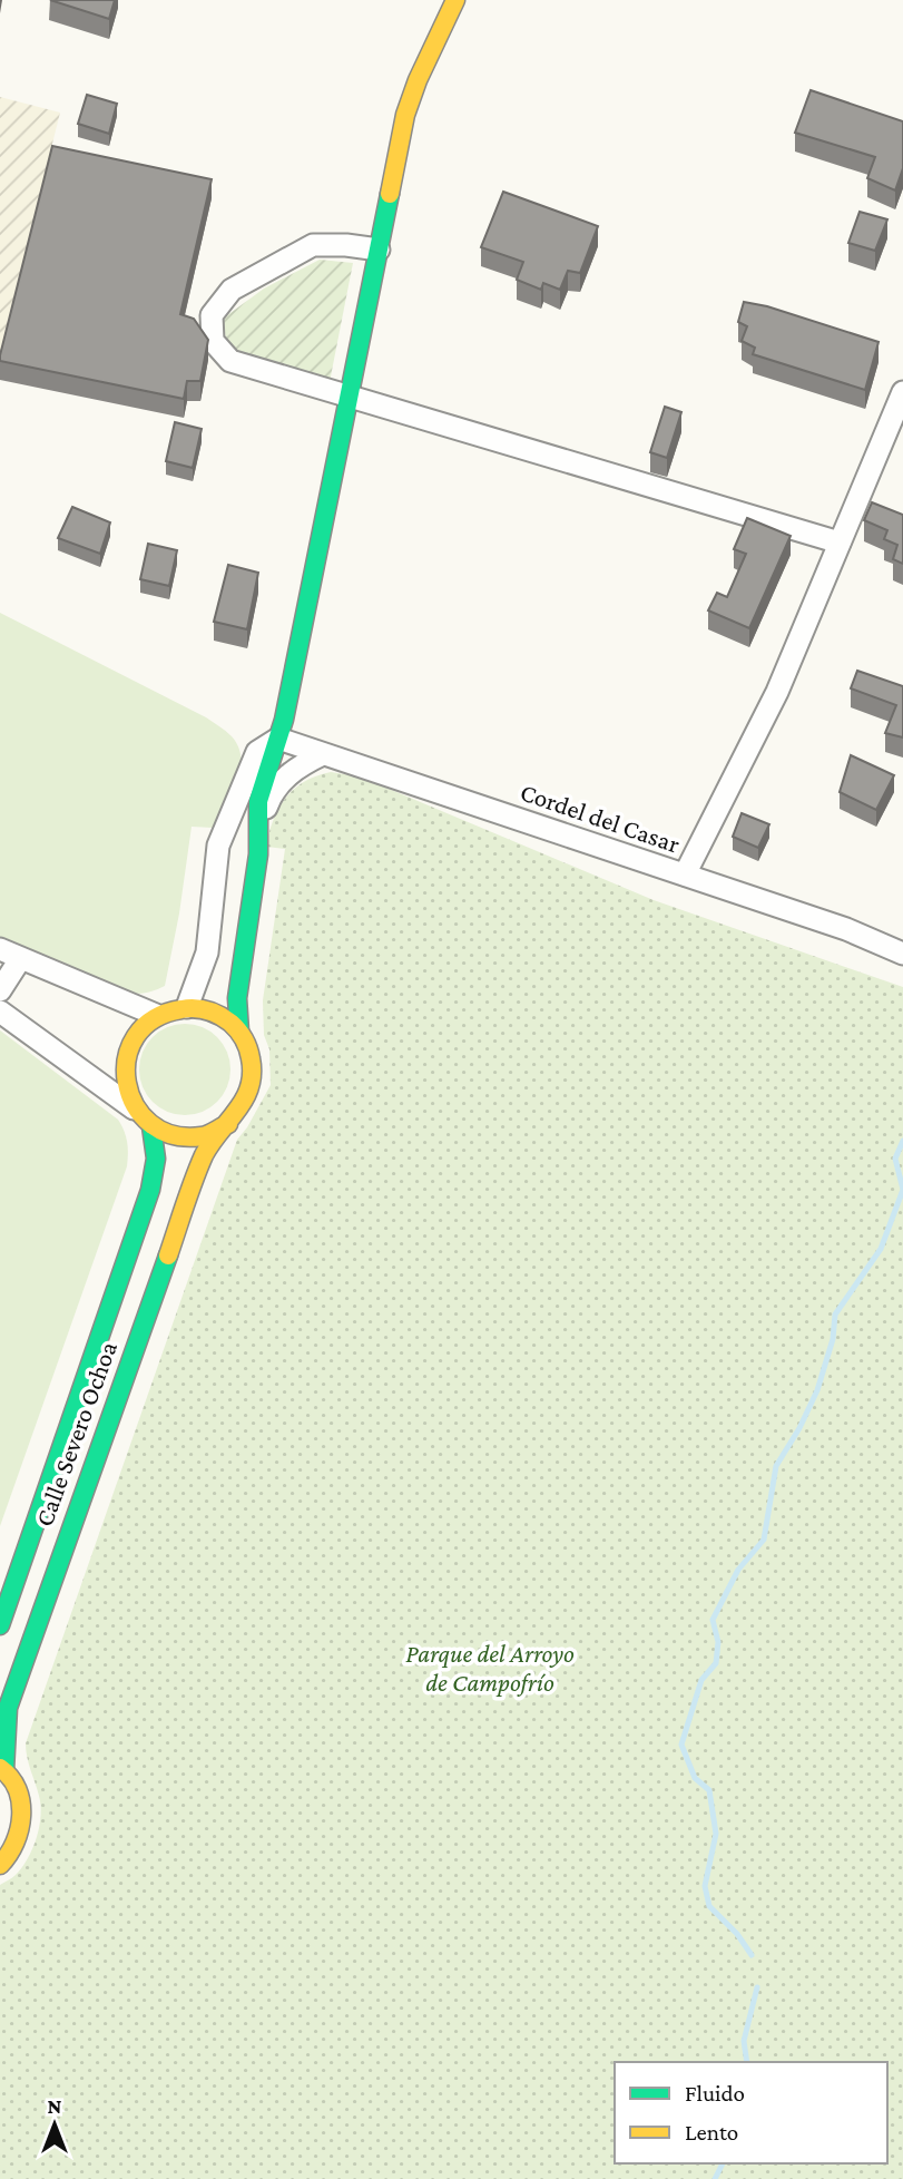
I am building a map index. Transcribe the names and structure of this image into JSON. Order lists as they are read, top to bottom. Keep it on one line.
{"streets":{"main road":["Calle Severo Ochoa"],"street":["Cordel del Casar"]},"parks":["Parque del Arroyo de Campofrío"],"legend":["Fluido","Lento"],"north":"top"}
